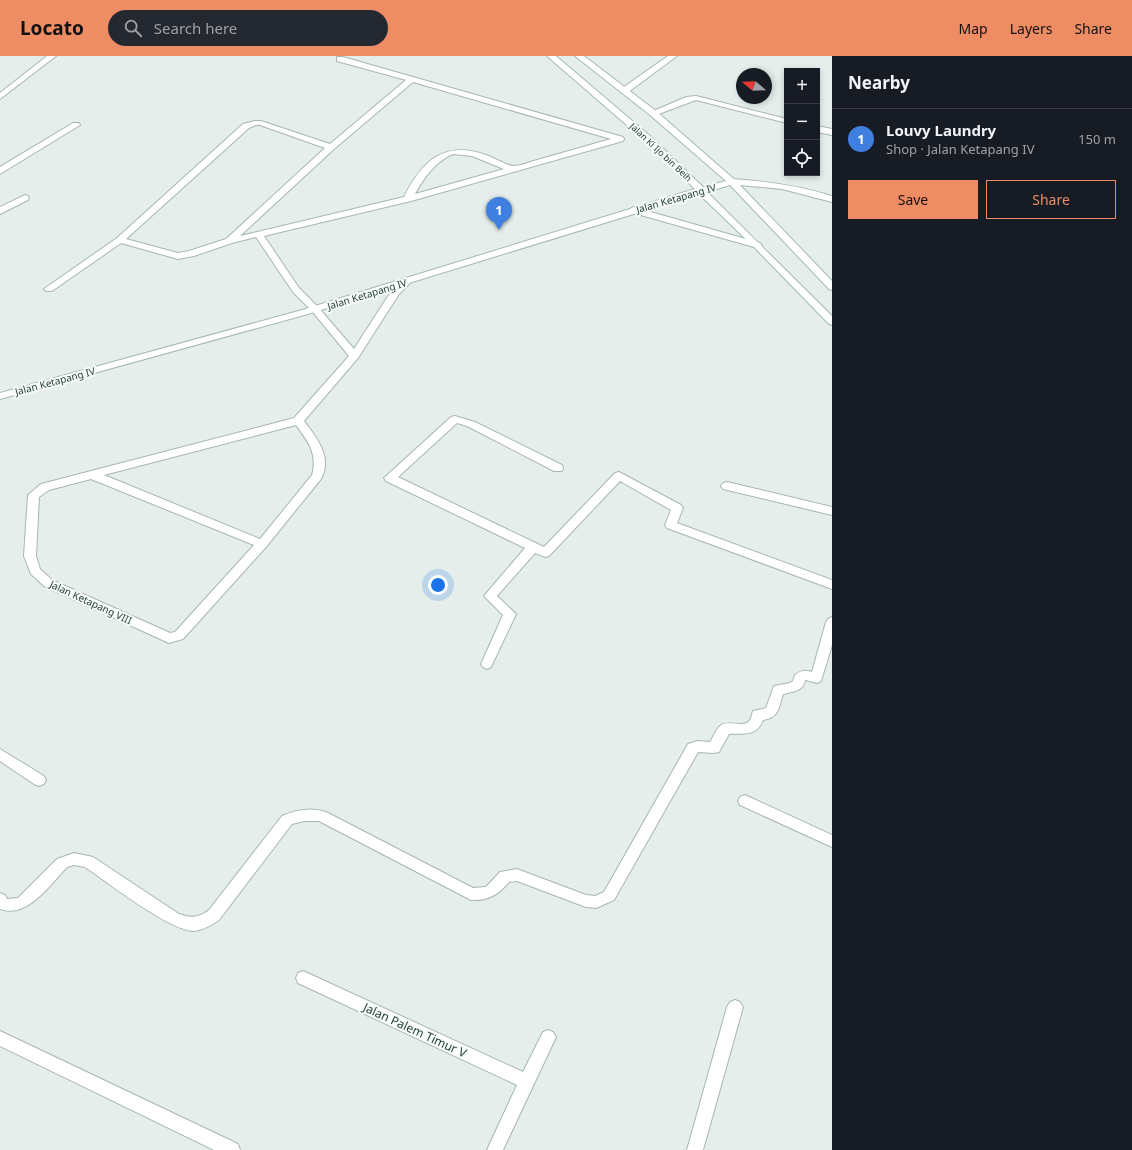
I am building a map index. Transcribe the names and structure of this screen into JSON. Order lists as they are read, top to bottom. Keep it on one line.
{"streets":{"street":["Jalan Ki Ijo bin Beih","Jalan Ketapang IV","Jalan Ketapang VIII","Jalan Palem Timur V"]},"crossings":[["Jalan Ki Ijo bin Beih","Jalan Ketapang IV"]],"north":"left","page":{"header":"Locato","search":"Search here","nav":["Map","Layers","Share"],"heading":"Nearby","map_buttons":["+","−"],"list":[{"mark":"1","name":"Louvy Laundry","note":"Shop · Jalan Ketapang IV","value":"150 m"}],"buttons":["Save","Share"],"pins":"1"}}
